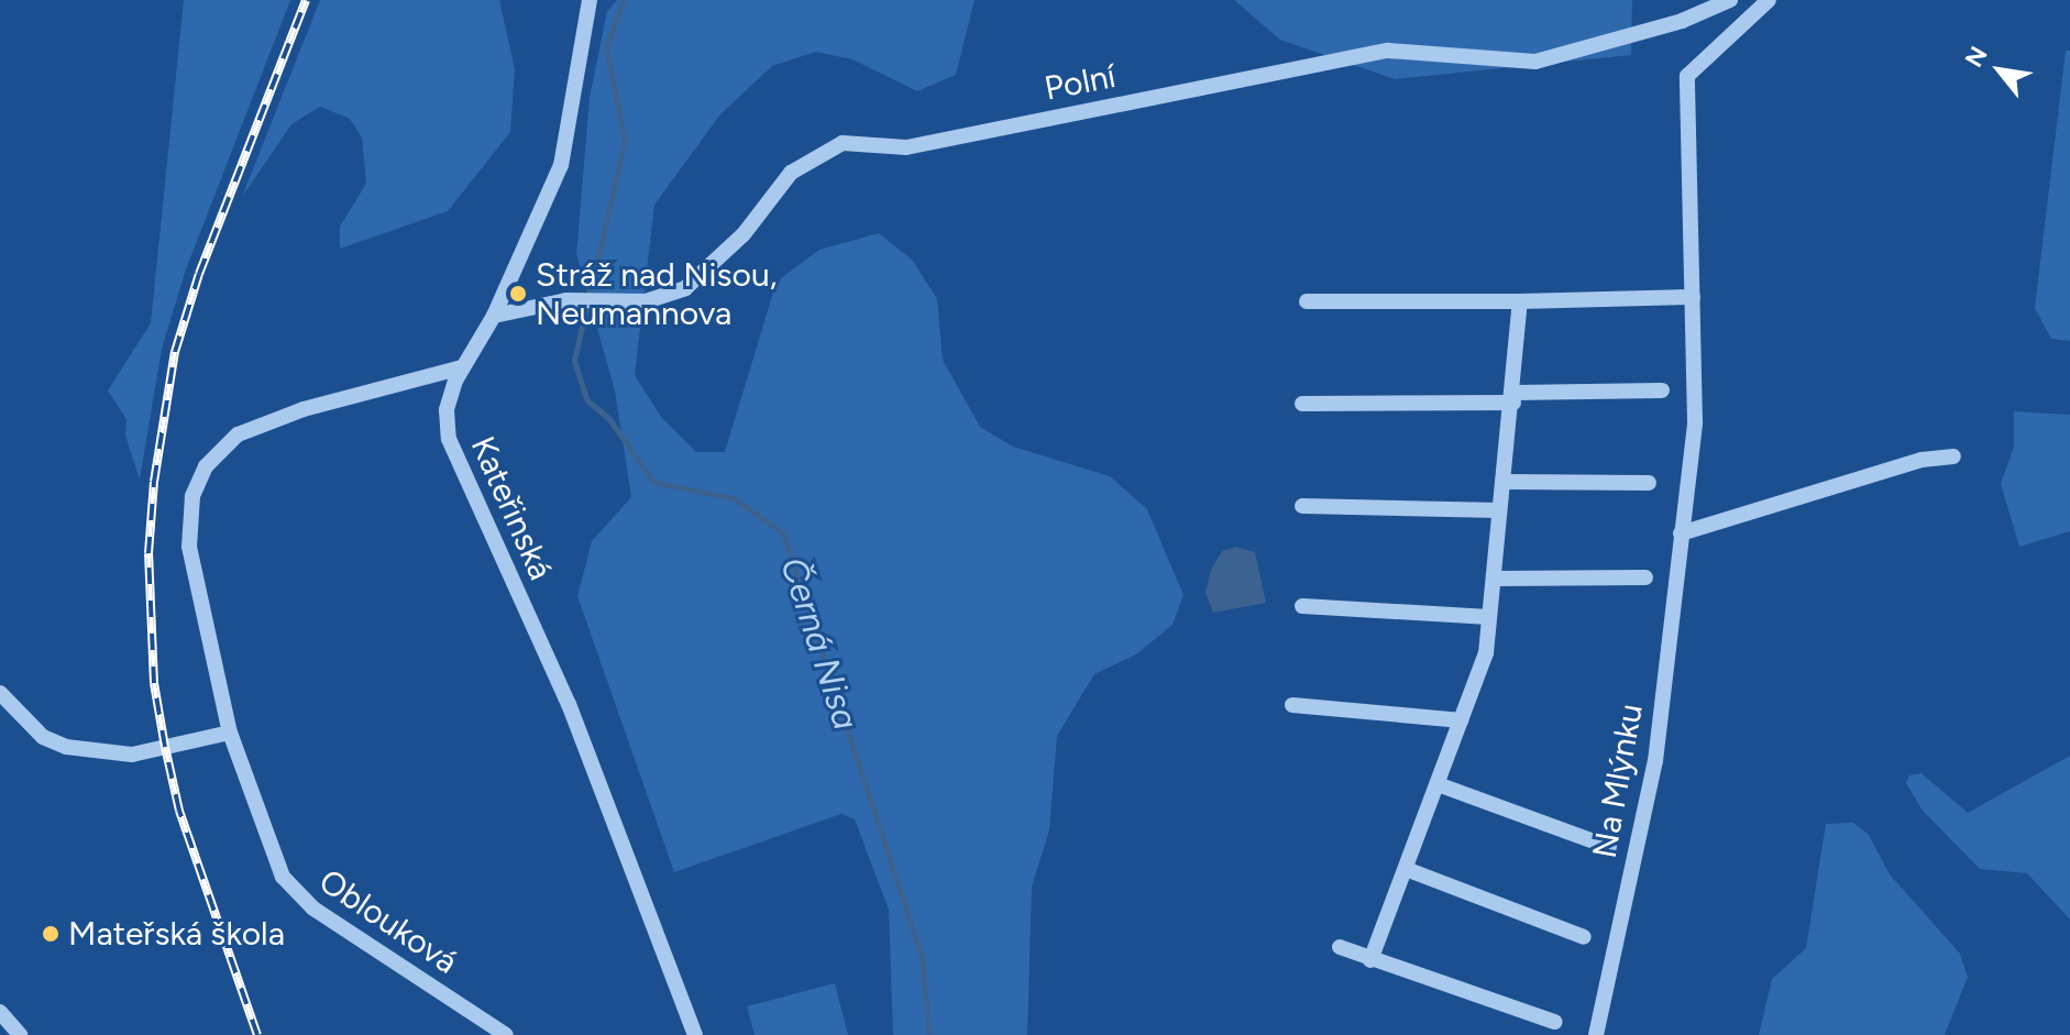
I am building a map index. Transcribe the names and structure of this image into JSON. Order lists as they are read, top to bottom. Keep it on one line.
{"streets":{"street":["Polní","Kateřinská","Na Mlýnku","Oblouková"]},"crossings":[["Polní","Kateřinská"],["Kateřinská","Oblouková"]],"water":["Černá Nisa"],"places":["Stráž nad Nisou, Neumannova","Mateřská škola"],"north":"top left"}
